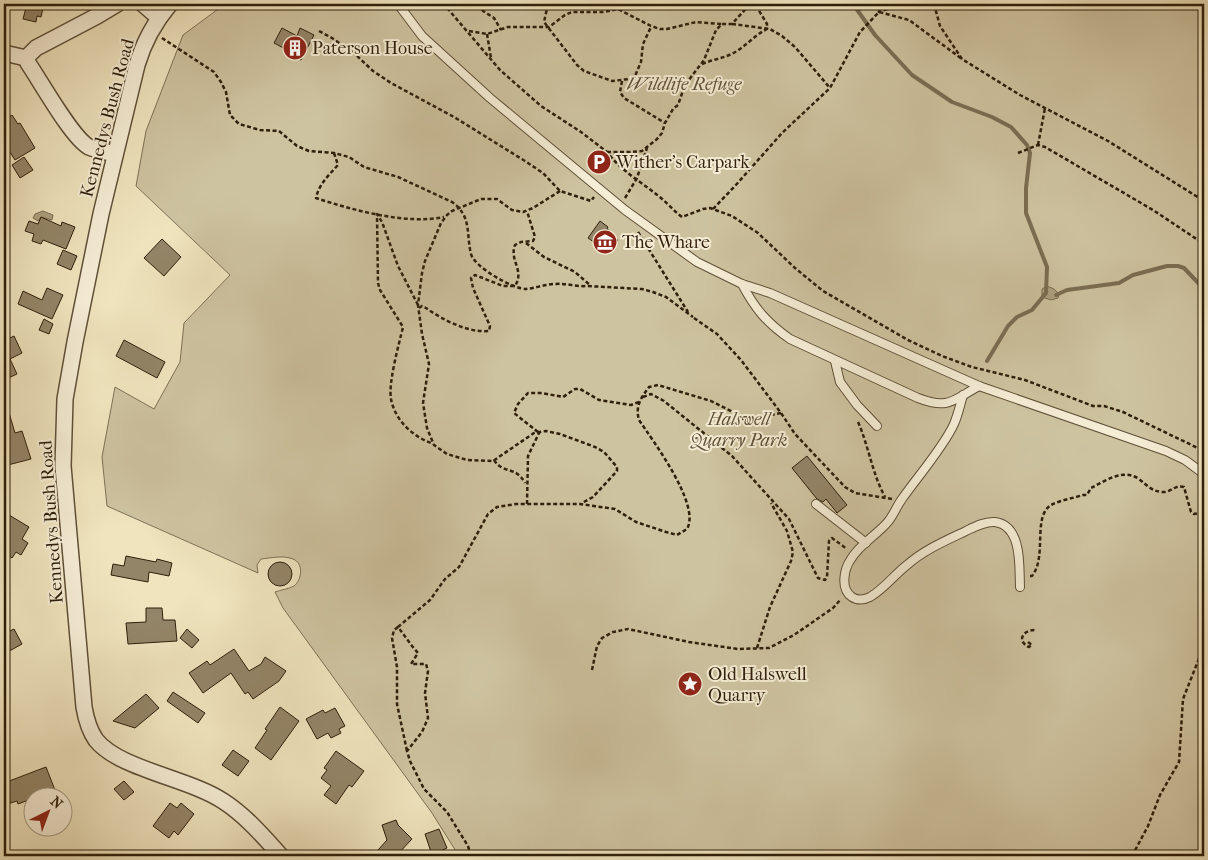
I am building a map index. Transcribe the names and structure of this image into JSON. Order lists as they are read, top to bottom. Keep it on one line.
{"streets":{"street":["Kennedys Bush Road"]},"parks":["Wildlife Refuge","Halswell Quarry Park"],"places":{"building":["Paterson House"],"parking":["Wither's Carpark"],"museum":["The Whare"],"place":["Old Halswell Quarry"]},"north":"top right"}
